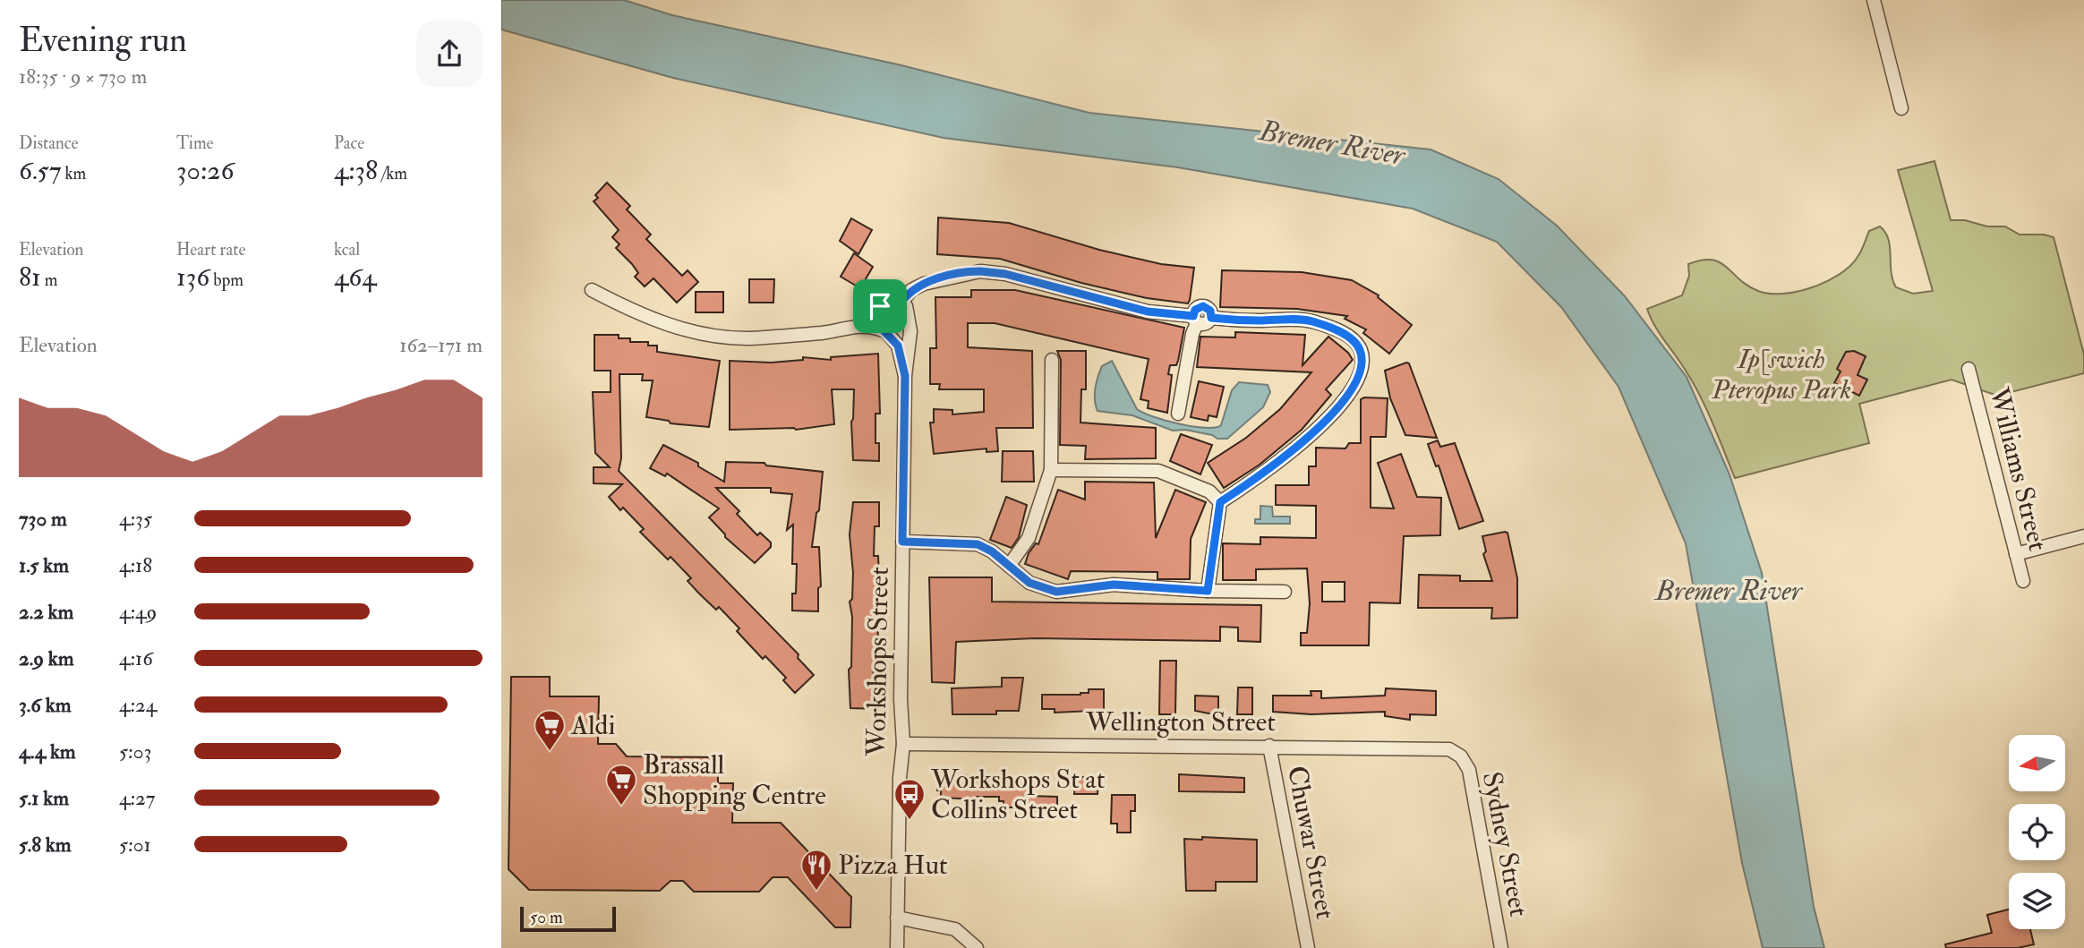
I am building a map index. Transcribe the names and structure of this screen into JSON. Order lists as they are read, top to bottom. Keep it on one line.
{"streets":{"street":["Williams Street","Workshops Street","Wellington Street","Chuwar Street","Sydney Street"]},"crossings":[["Workshops Street","Wellington Street"],["Wellington Street","Chuwar Street"],["Wellington Street","Sydney Street"]],"water":["Bremer River"],"parks":["Ip[swich Pteropus Park"],"places":{"supermarket":["Aldi","Brassall Shopping Centre"],"bus stop":["Workshops St at Collins Street"],"restaurant":["Pizza Hut"]},"scale_bar":"50 m","north":"left","page":{"heading":["Evening run","18:35 · 9 × 730 m"],"stats":[["Distance","6.57 km"],["Time","30:26"],["Pace","4:38 /km"],["Elevation","81 m"],["Heart rate","136 bpm"],["kcal","464"]],"chart":["Elevation","162–171 m"],"list":[{"name":"730 m","note":"4:35"},{"name":"1.5 km","note":"4:18"},{"name":"2.2 km","note":"4:49"},{"name":"2.9 km","note":"4:16"},{"name":"3.6 km","note":"4:24"},{"name":"4.4 km","note":"5:03"},{"name":"5.1 km","note":"4:27"},{"name":"5.8 km","note":"5:01"}],"scale":"50 m"}}
